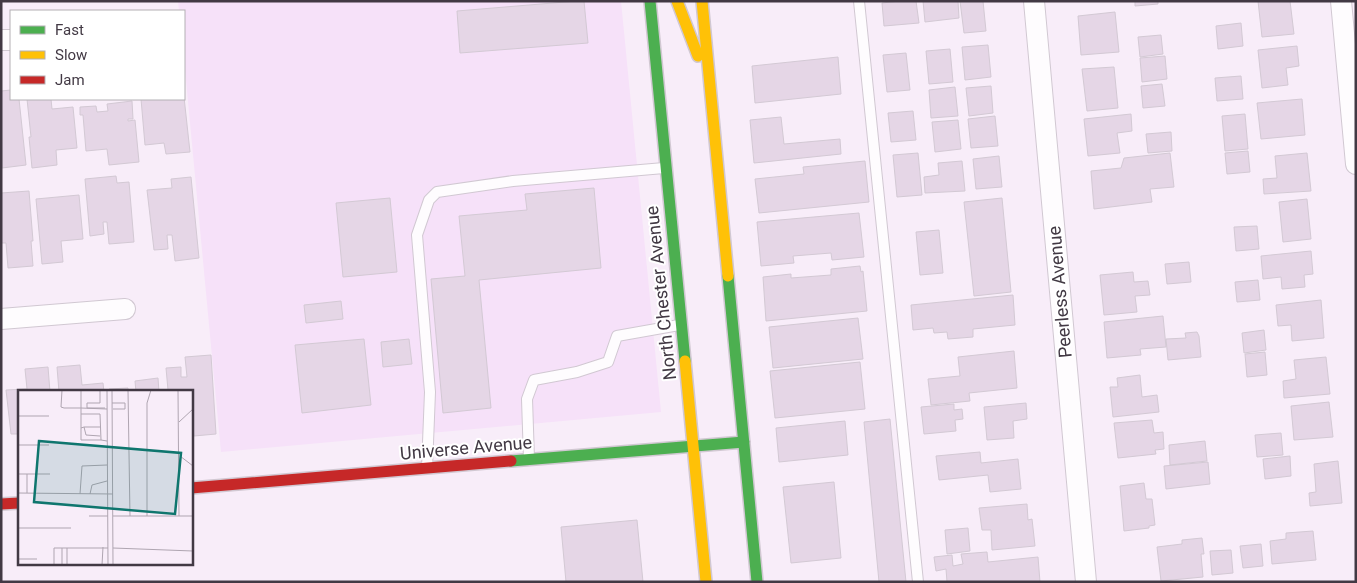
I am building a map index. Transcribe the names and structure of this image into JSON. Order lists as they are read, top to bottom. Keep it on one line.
{"streets":{"main road":["North Chester Avenue","Universe Avenue"],"street":["Peerless Avenue"]},"crossings":[["North Chester Avenue","Universe Avenue"]],"legend":["Fast","Slow","Jam"]}
